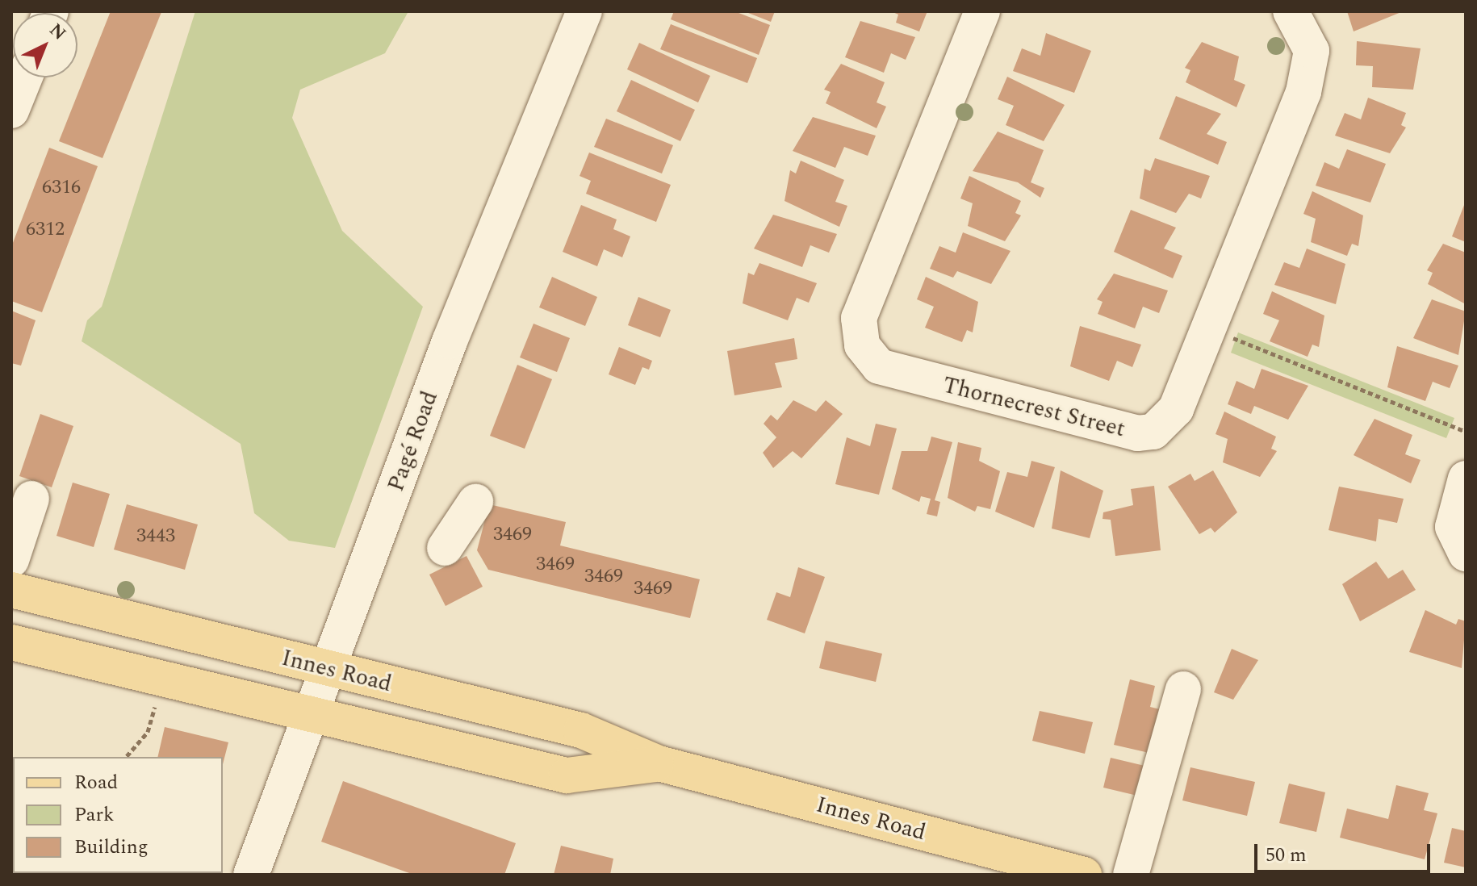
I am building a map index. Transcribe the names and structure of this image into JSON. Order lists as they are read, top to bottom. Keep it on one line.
{"streets":{"main road":["Innes Road"],"street":["Thornecrest Street","Pagé Road"]},"crossings":[["Pagé Road","Innes Road"]],"house_numbers":["6316","6312","3469","3443","3469","3469","3469"],"legend":["Road","Park","Building"],"scale_bar":"50 m","north":"top right"}
